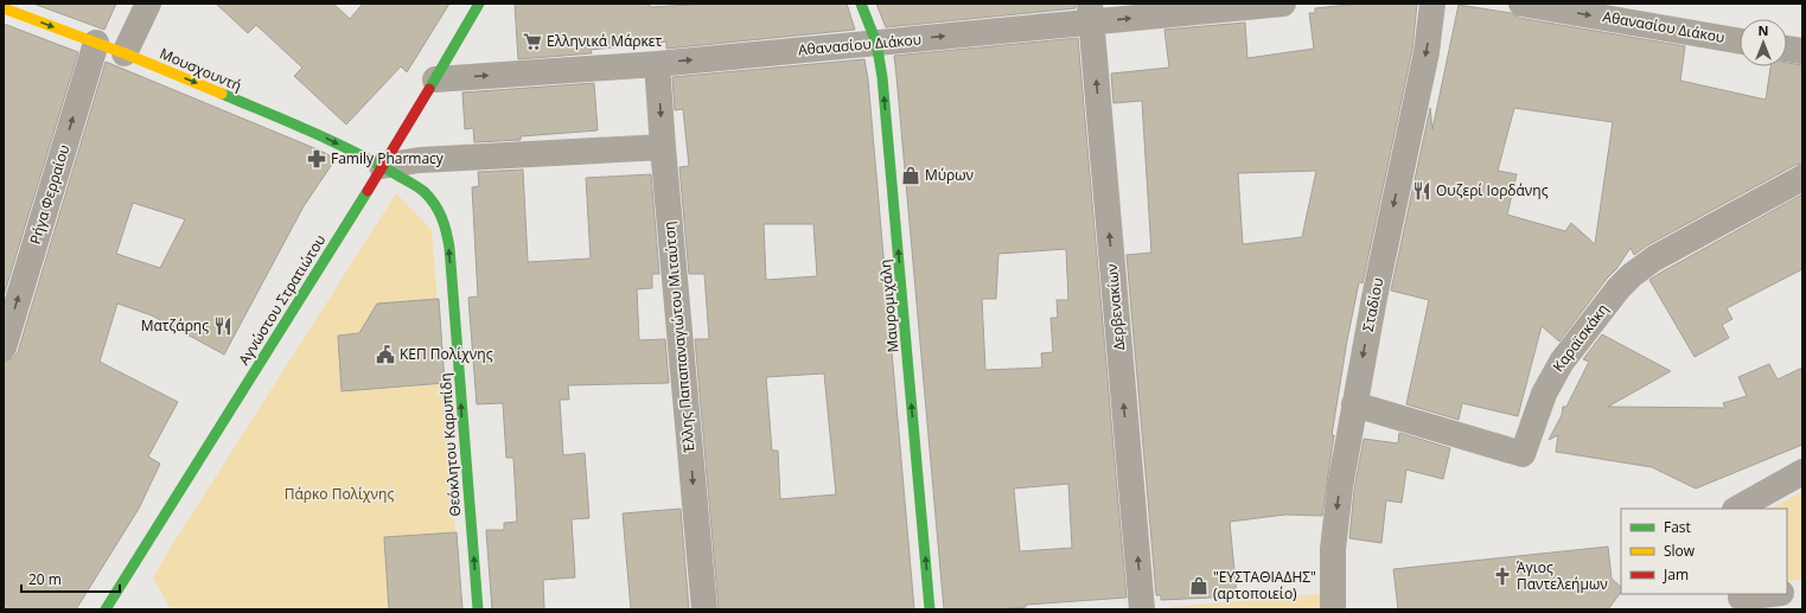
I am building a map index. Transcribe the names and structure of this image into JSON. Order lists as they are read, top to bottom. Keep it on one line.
{"streets":{"street":["Αθανασίου Διάκου","Μουσχουντή","Ρήγα Φερραίου","Αγνώστου Στρατιώτου","Σταδίου","Μαυρομιχάλη","Δερβενακίων","Έλλης Παπαπαναγιώτου Μιταύτση","Καραϊσκάκη","Θεόκλητου Καρυπίδη"]},"crossings":[["Αθανασίου Διάκου","Αγνώστου Στρατιώτου"],["Αθανασίου Διάκου","Μαυρομιχάλη"],["Αθανασίου Διάκου","Δερβενακίων"],["Αθανασίου Διάκου","Έλλης Παπαπαναγιώτου Μιταύτση"],["Μουσχουντή","Ρήγα Φερραίου"],["Μουσχουντή","Αγνώστου Στρατιώτου"],["Μουσχουντή","Θεόκλητου Καρυπίδη"],["Αγνώστου Στρατιώτου","Θεόκλητου Καρυπίδη"],["Σταδίου","Καραϊσκάκη"]],"one_way":["Αθανασίου Διάκου","Μουσχουντή","Ρήγα Φερραίου","Σταδίου","Μαυρομιχάλη","Δερβενακίων","Έλλης Παπαπαναγιώτου Μιταύτση","Θεόκλητου Καρυπίδη"],"parks":["Πάρκο Πολίχνης"],"places":{"supermarket":["Ελληνικά Μάρκετ"],"pharmacy":["Family Pharmacy"],"shop":["Μύρων","\"ΕΥΣΤΑΘΙΑΔΗΣ\" (αρτοποιείο)"],"restaurant":["Ουζερί Ιορδάνης","Ματζάρης"],"public building":["ΚΕΠ Πολίχνης"],"church":["Άγιος Παντελεήμων"]},"legend":["Fast","Slow","Jam"],"scale_bar":"20 m","north":"top"}
